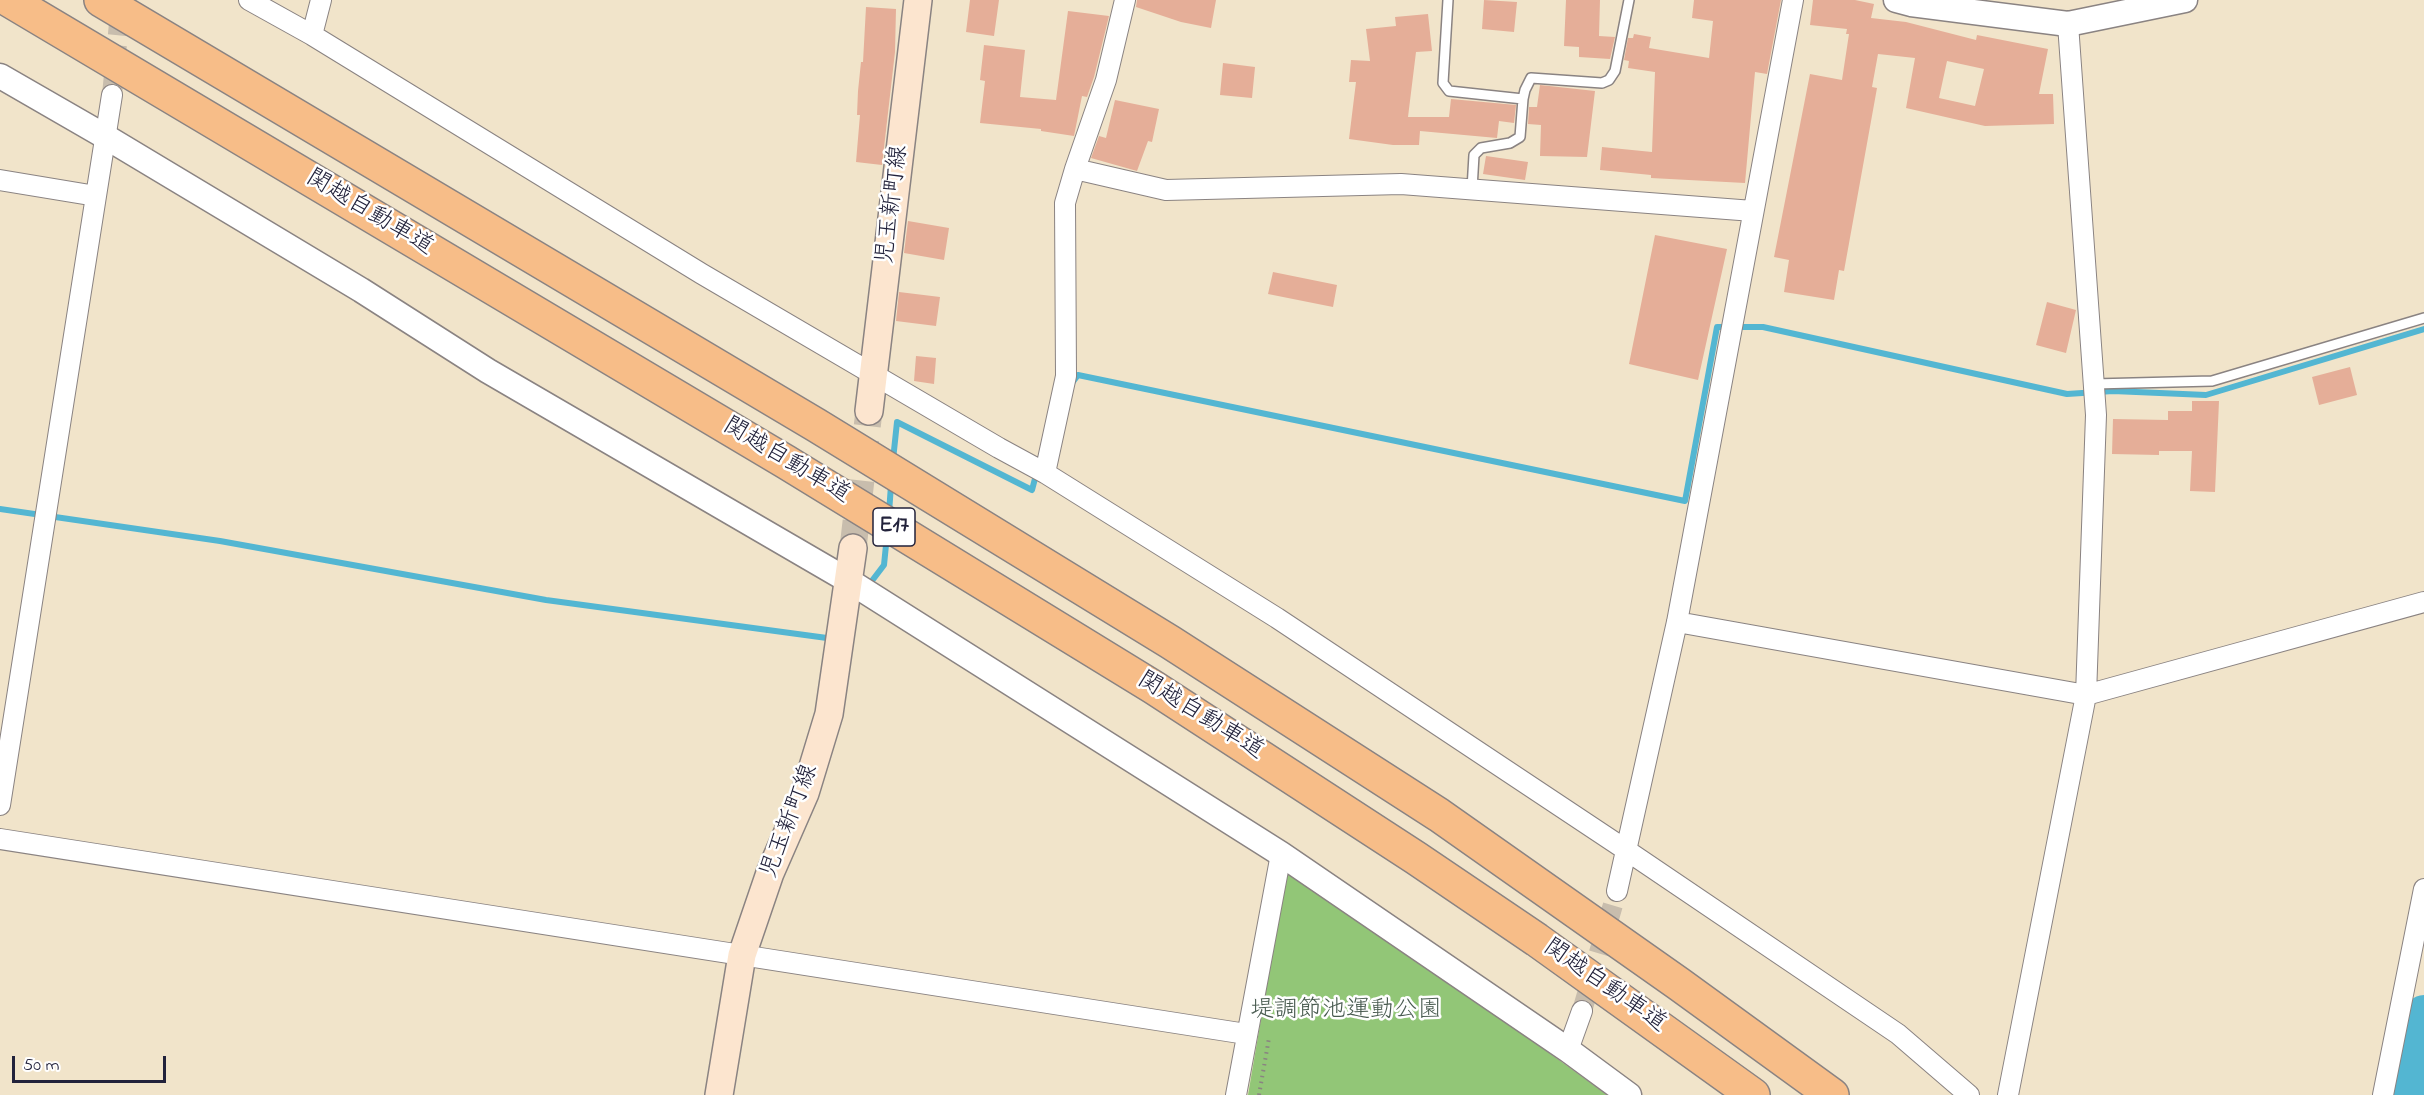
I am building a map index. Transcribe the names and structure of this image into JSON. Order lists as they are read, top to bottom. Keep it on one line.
{"streets":{"highway":["関越自動車道","E17"],"main road":["児玉新町線"]},"parks":["堤調節池運動公園"],"scale_bar":"50 m"}
